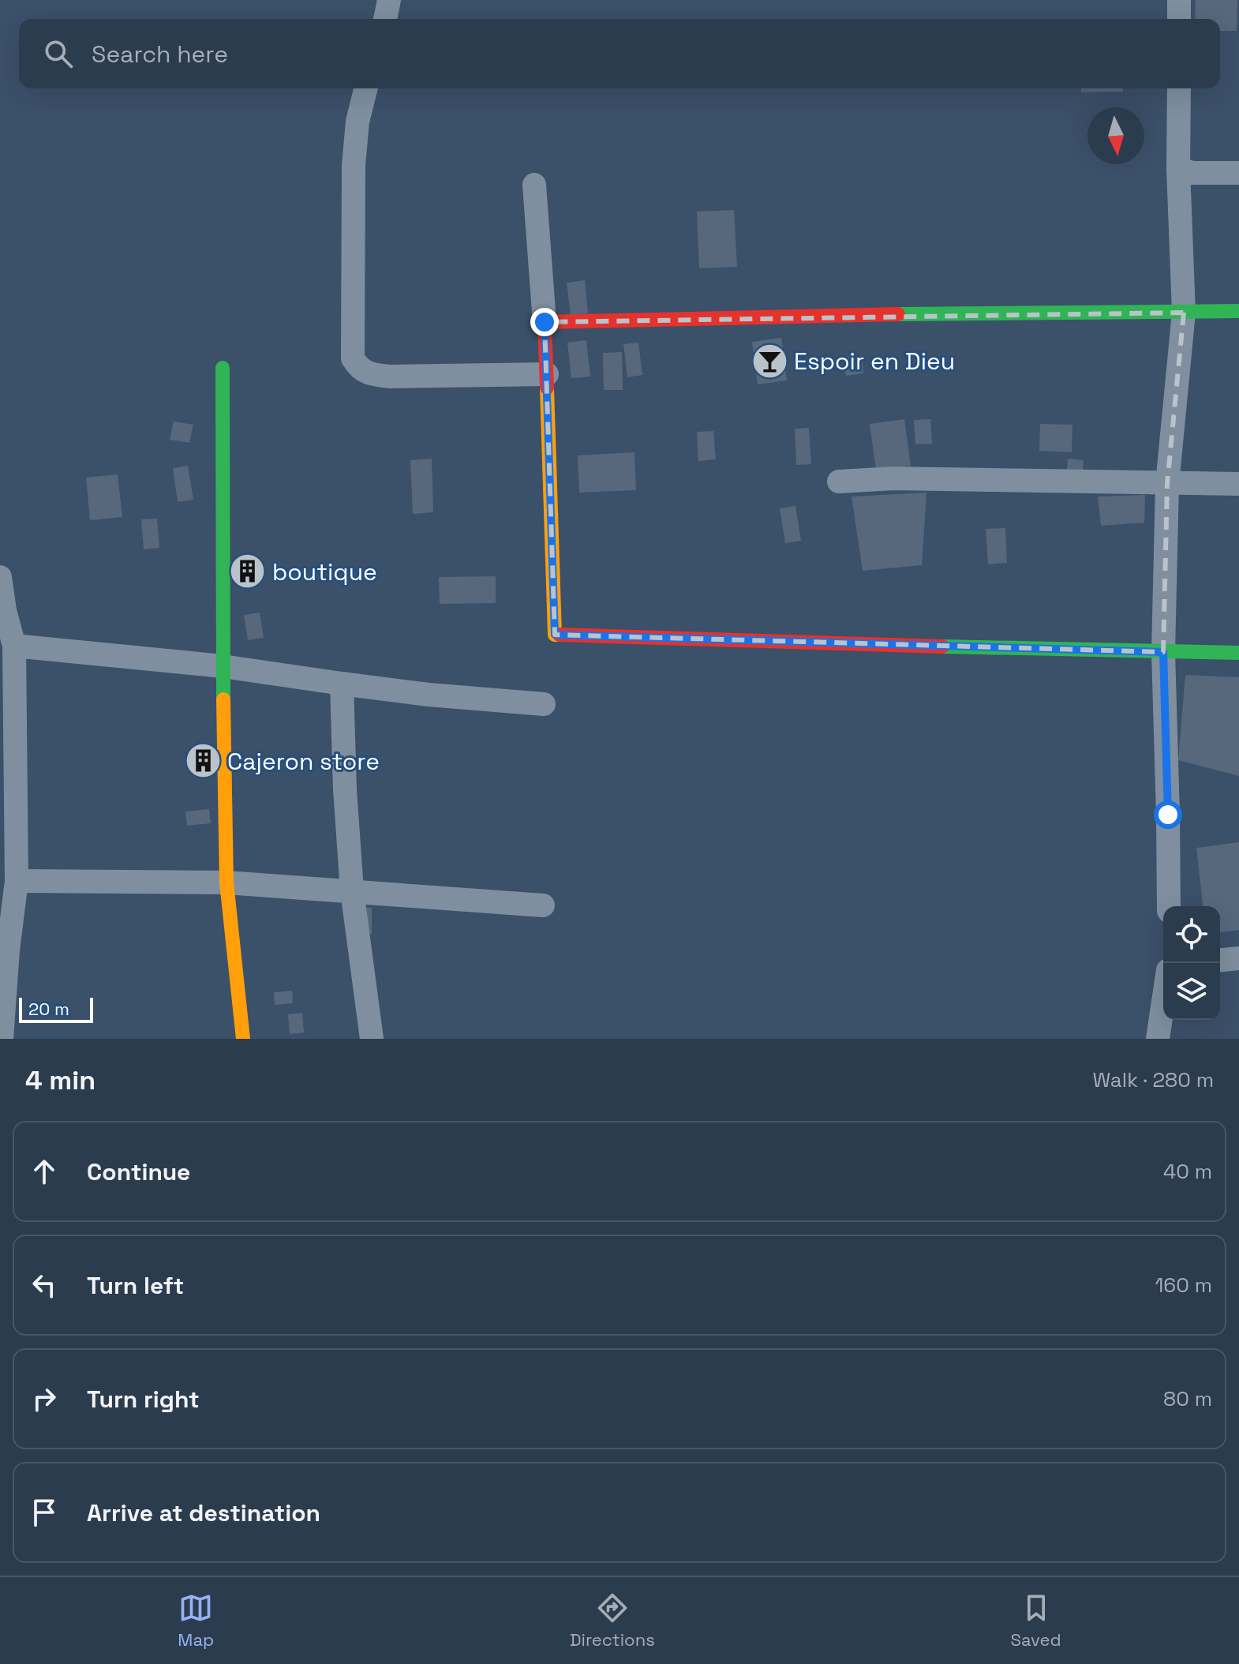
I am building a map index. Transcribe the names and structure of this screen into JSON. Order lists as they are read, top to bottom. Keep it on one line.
{"places":{"bar":["Espoir en Dieu"],"building":["boutique","Cajeron store"]},"scale_bar":"20 m","north":"bottom","page":{"search":"Search here","scale":"20 m","heading":["4 min","Walk · 280 m"],"list":[["Continue","40 m"],["Turn left","160 m"],["Turn right","80 m"],"Arrive at destination"],"nav":["Map","Directions","Saved"]}}
